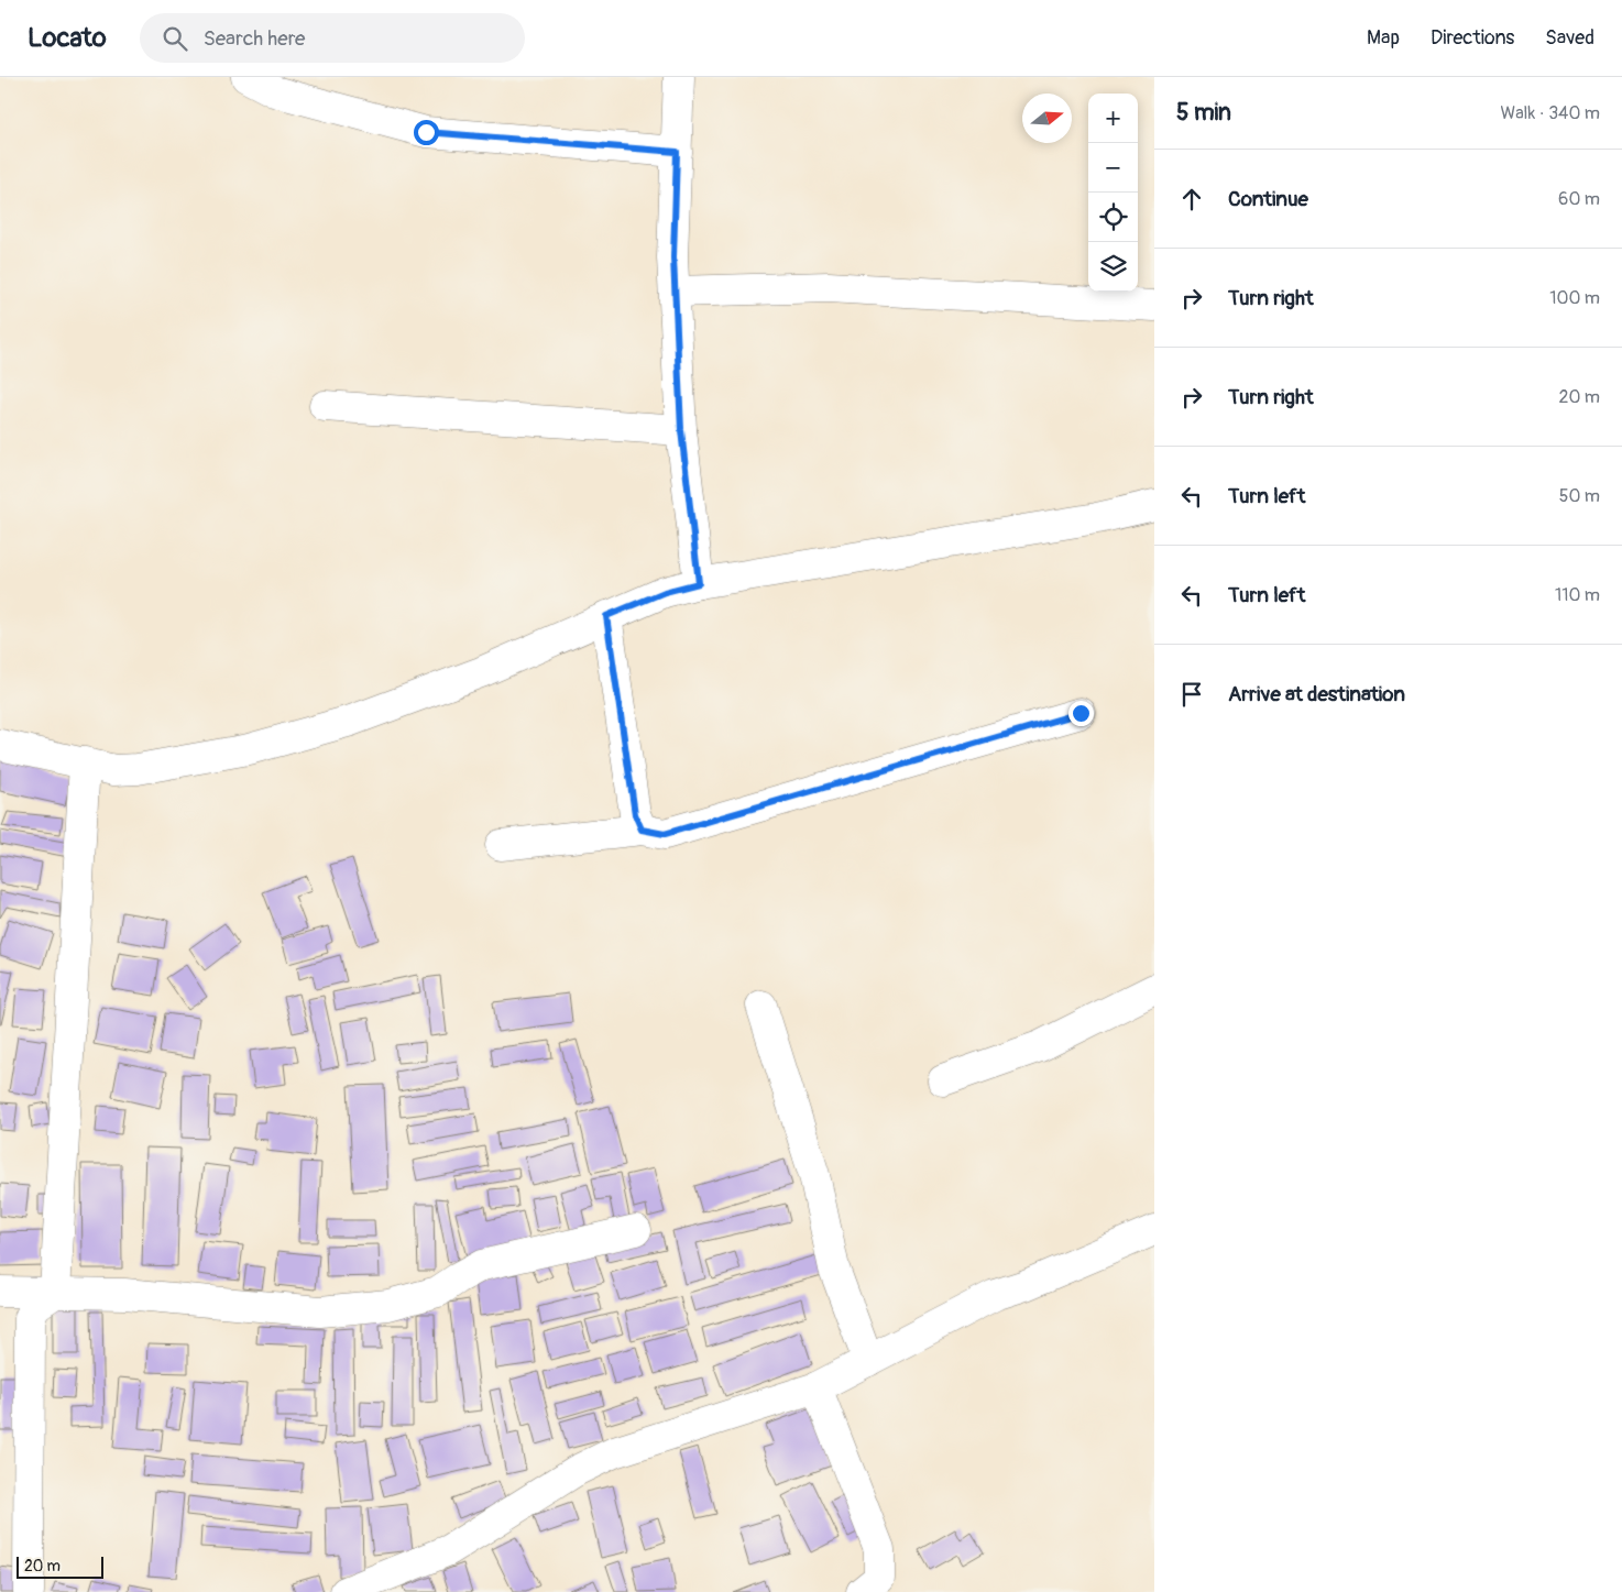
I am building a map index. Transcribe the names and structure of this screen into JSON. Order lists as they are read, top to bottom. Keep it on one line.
{"scale_bar":"20 m","north":"right","page":{"header":"Locato","search":"Search here","nav":["Map","Directions","Saved"],"heading":["5 min","Walk · 340 m"],"map_buttons":["+","−"],"list":[["Continue","60 m"],["Turn right","100 m"],["Turn right","20 m"],["Turn left","50 m"],["Turn left","110 m"],"Arrive at destination"],"scale":"20 m"}}
